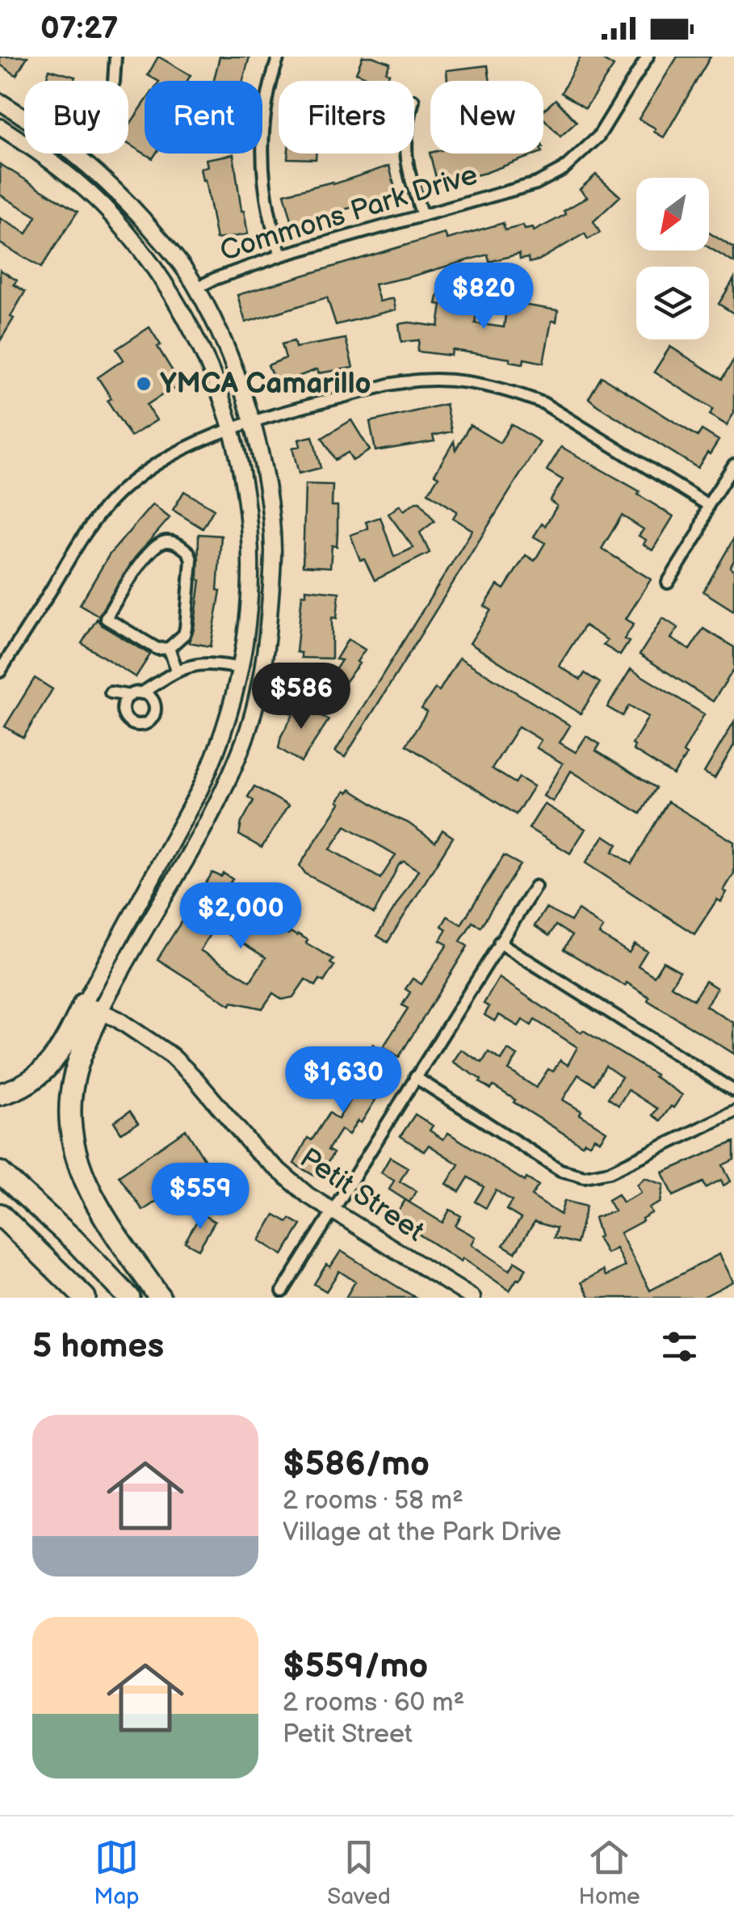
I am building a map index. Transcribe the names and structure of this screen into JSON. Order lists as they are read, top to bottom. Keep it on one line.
{"streets":{"street":["Commons Park Drive","Petit Street"]},"places":["YMCA Camarillo"],"north":"bottom left","page":{"status":"07:27","chip":["Buy","Rent","Filters","New"],"price":["$820","$586","$2,000","$1,630","$559"],"heading":"5 homes","list":[{"name":"$586/mo","note":"2 rooms · 58 m² · Village at the Park Drive"},{"name":"$559/mo","note":"2 rooms · 60 m² · Petit Street"}],"tabs":["Map","Saved","Home"]}}
